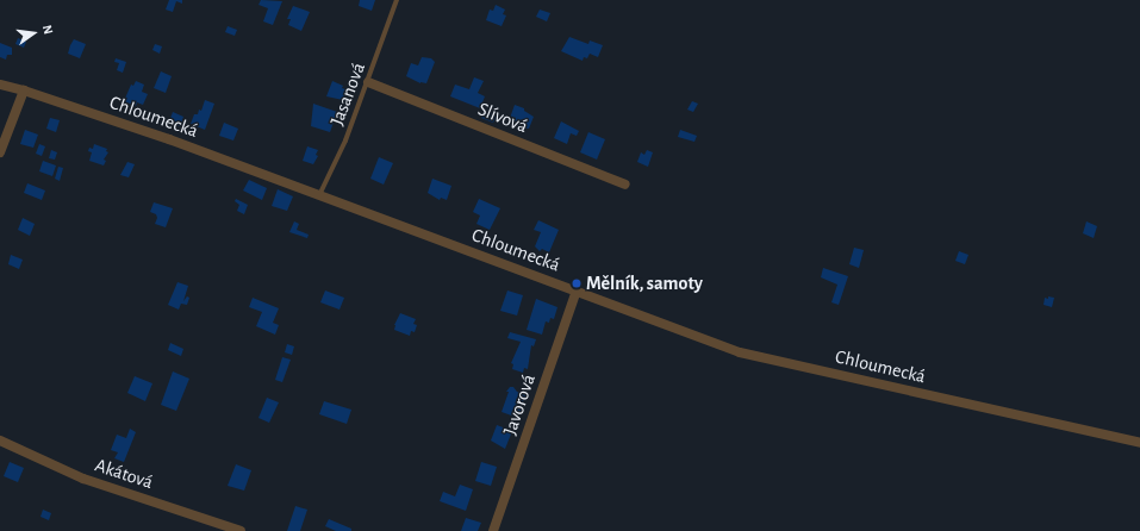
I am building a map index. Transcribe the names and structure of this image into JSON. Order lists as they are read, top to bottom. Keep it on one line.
{"streets":{"street":["Chloumecká","Slívová","Javorová","Akátová"],"lane":["Jasanová"]},"crossings":[["Jasanová","Chloumecká"],["Jasanová","Slívová"],["Chloumecká","Javorová"]],"places":["Mělník, samoty"],"north":"right"}
